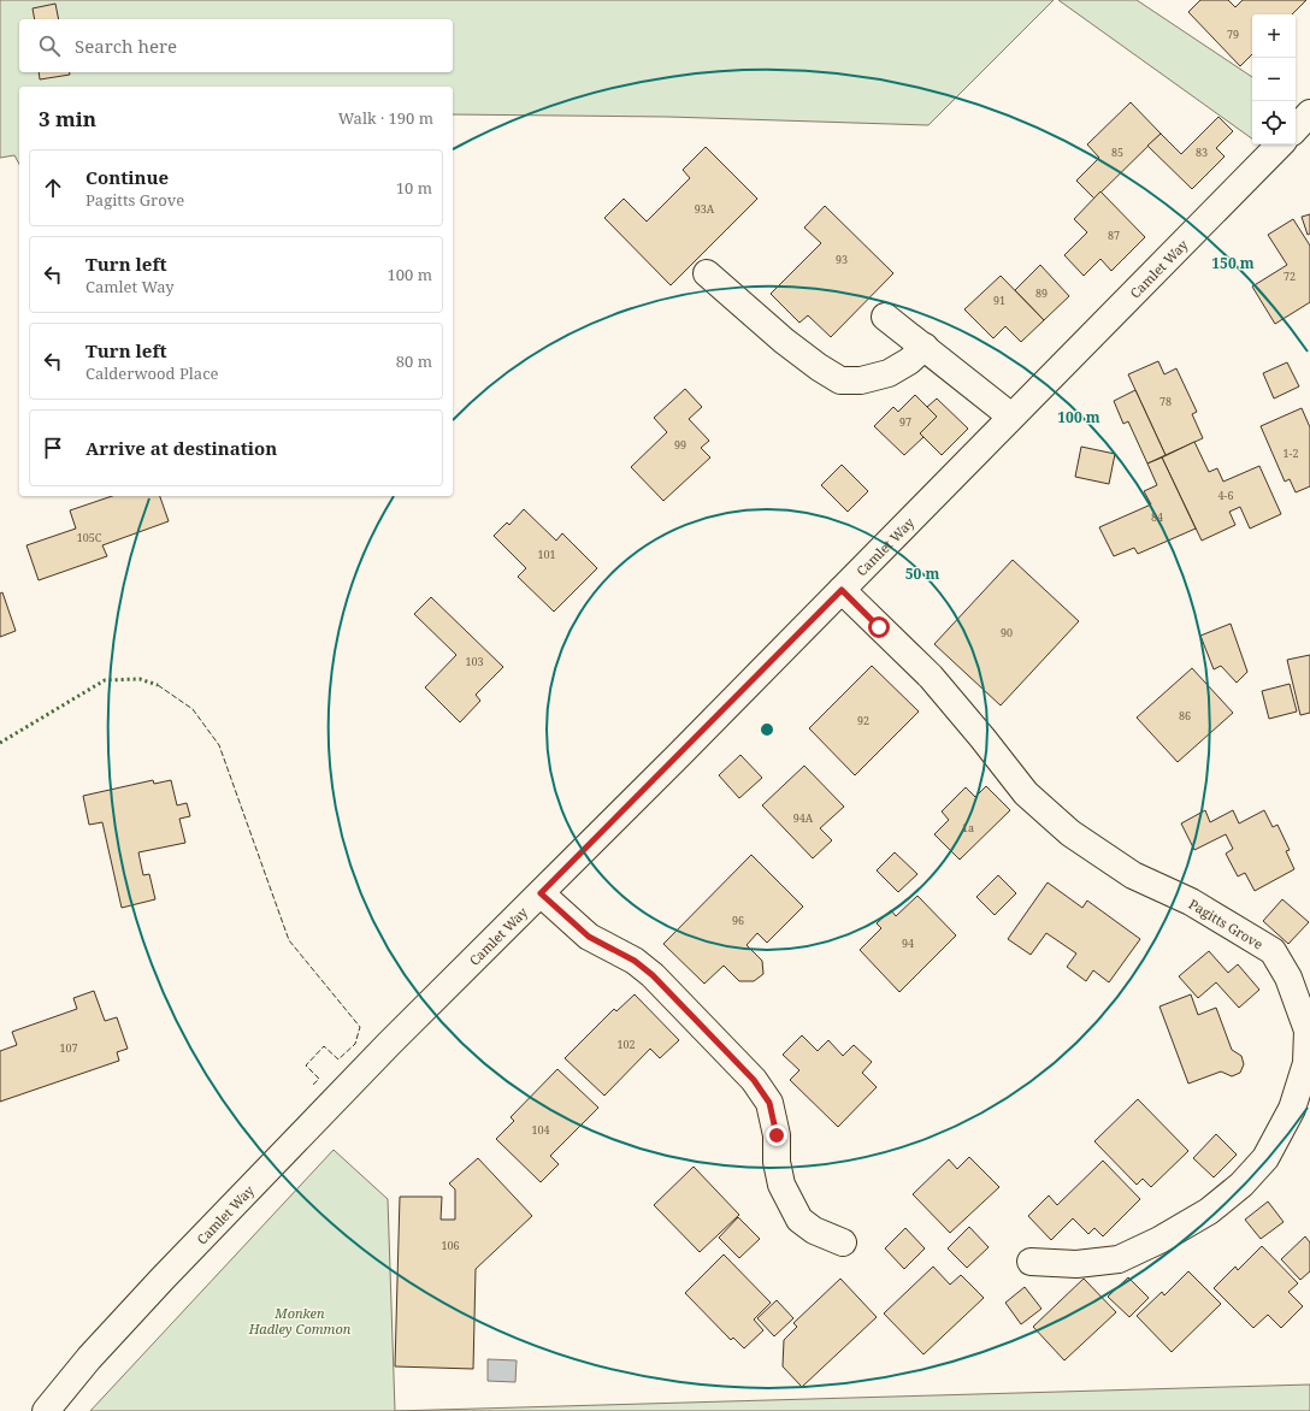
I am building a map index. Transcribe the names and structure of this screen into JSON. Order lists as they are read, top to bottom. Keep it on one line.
{"streets":{"street":["Camlet Way","Pagitts Grove"]},"crossings":[["Camlet Way","Pagitts Grove"]],"parks":["Monken Hadley Common"],"house_numbers":["79","85","83","93A","87","93","72","89","91","78","97","99","1-2","4-6","84","105C","101","90","103","86","92","94A","1a","96","94","102","107","104","106"],"page":{"map_buttons":["+","−"],"search":"Search here","heading":["3 min","Walk · 190 m"],"list":[["Continue","Pagitts Grove","10 m"],["Turn left","Camlet Way","100 m"],["Turn left","Calderwood Place","80 m"],"Arrive at destination"]},"rings":["150 m","100 m","50 m"]}
